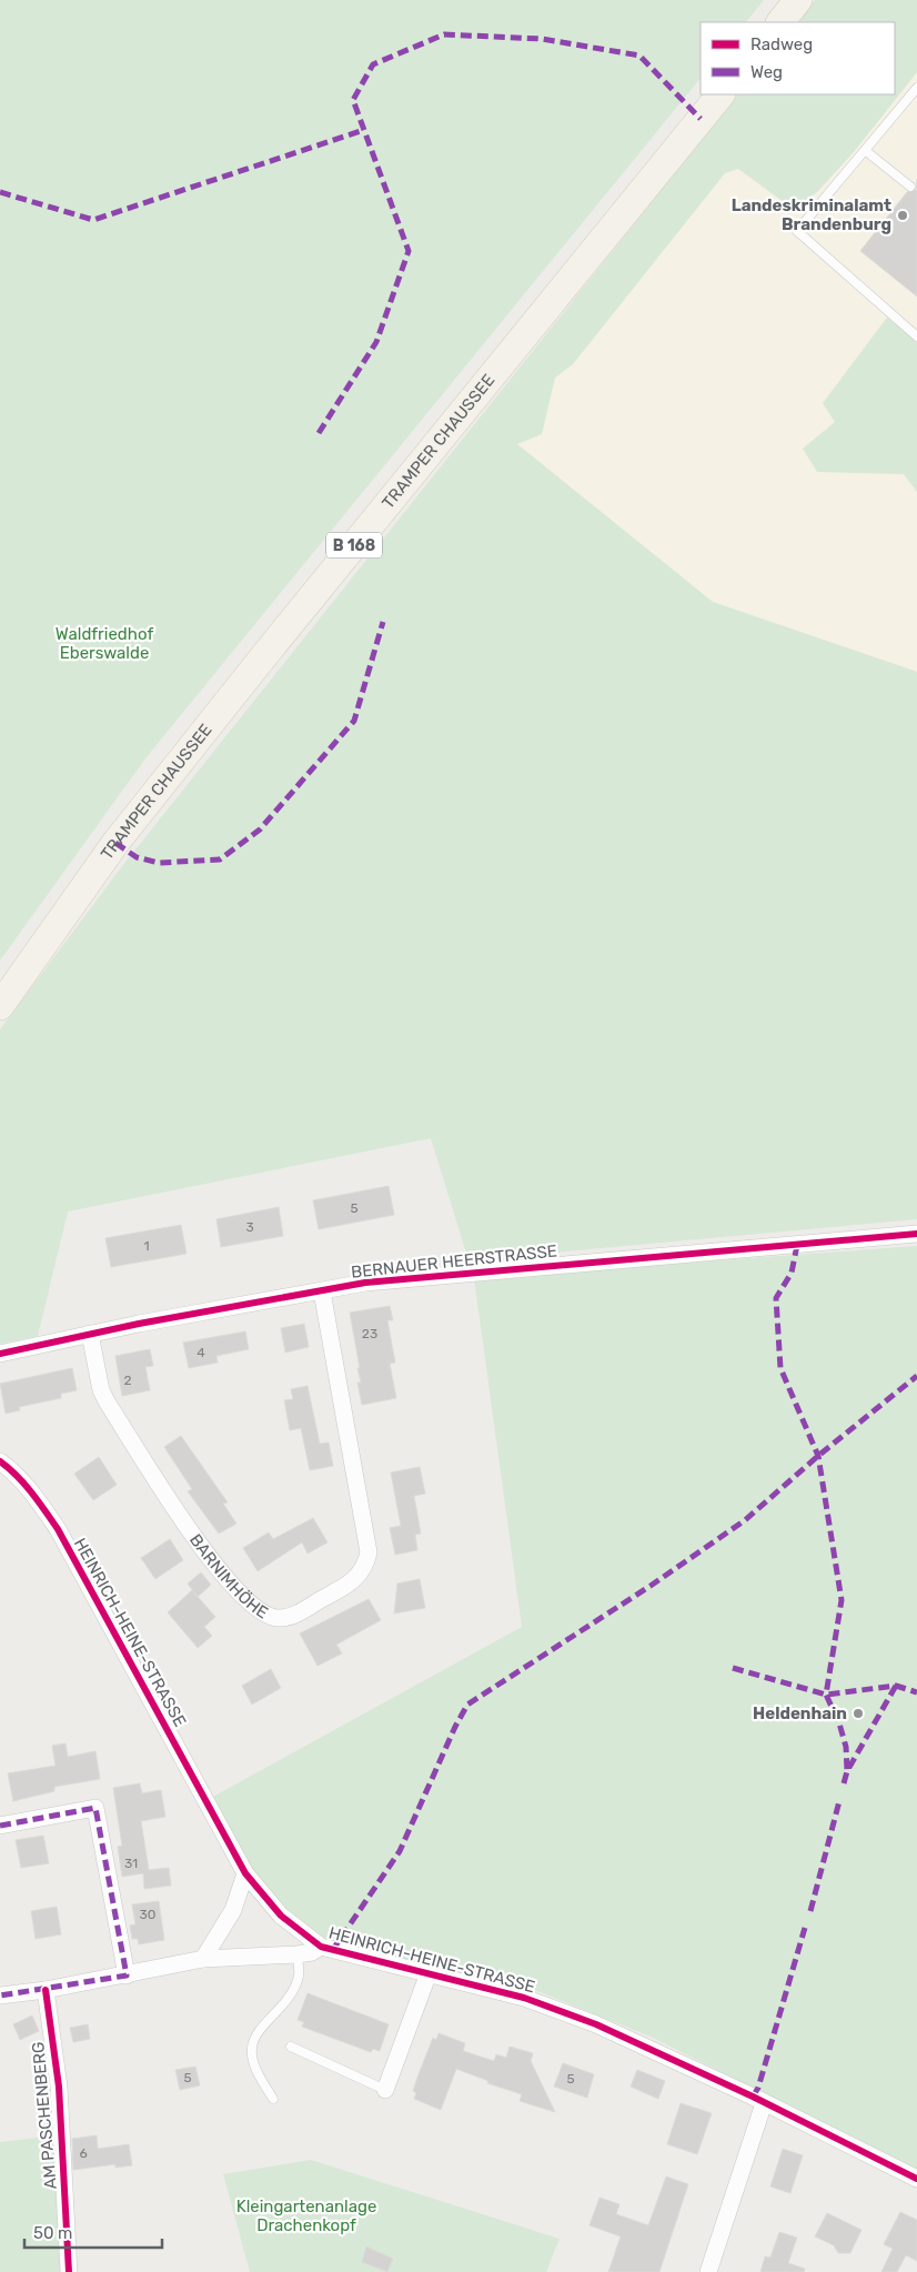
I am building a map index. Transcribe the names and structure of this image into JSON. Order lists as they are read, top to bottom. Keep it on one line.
{"streets":{"main road":["TRAMPER CHAUSSEE","B 168"],"street":["BERNAUER HEERSTRASSE","BARNIMHÖHE","HEINRICH-HEINE-STRASSE","AM PASCHENBERG"]},"crossings":[["BERNAUER HEERSTRASSE","BARNIMHÖHE"]],"parks":["Waldfriedhof Eberswalde","Kleingartenanlage Drachenkopf"],"places":["Landeskriminalamt Brandenburg","Heldenhain"],"house_numbers":["5","3","1","23","4","2","31","30","5","5","6"],"legend":["Radweg","Weg"],"scale_bar":"50 m"}
